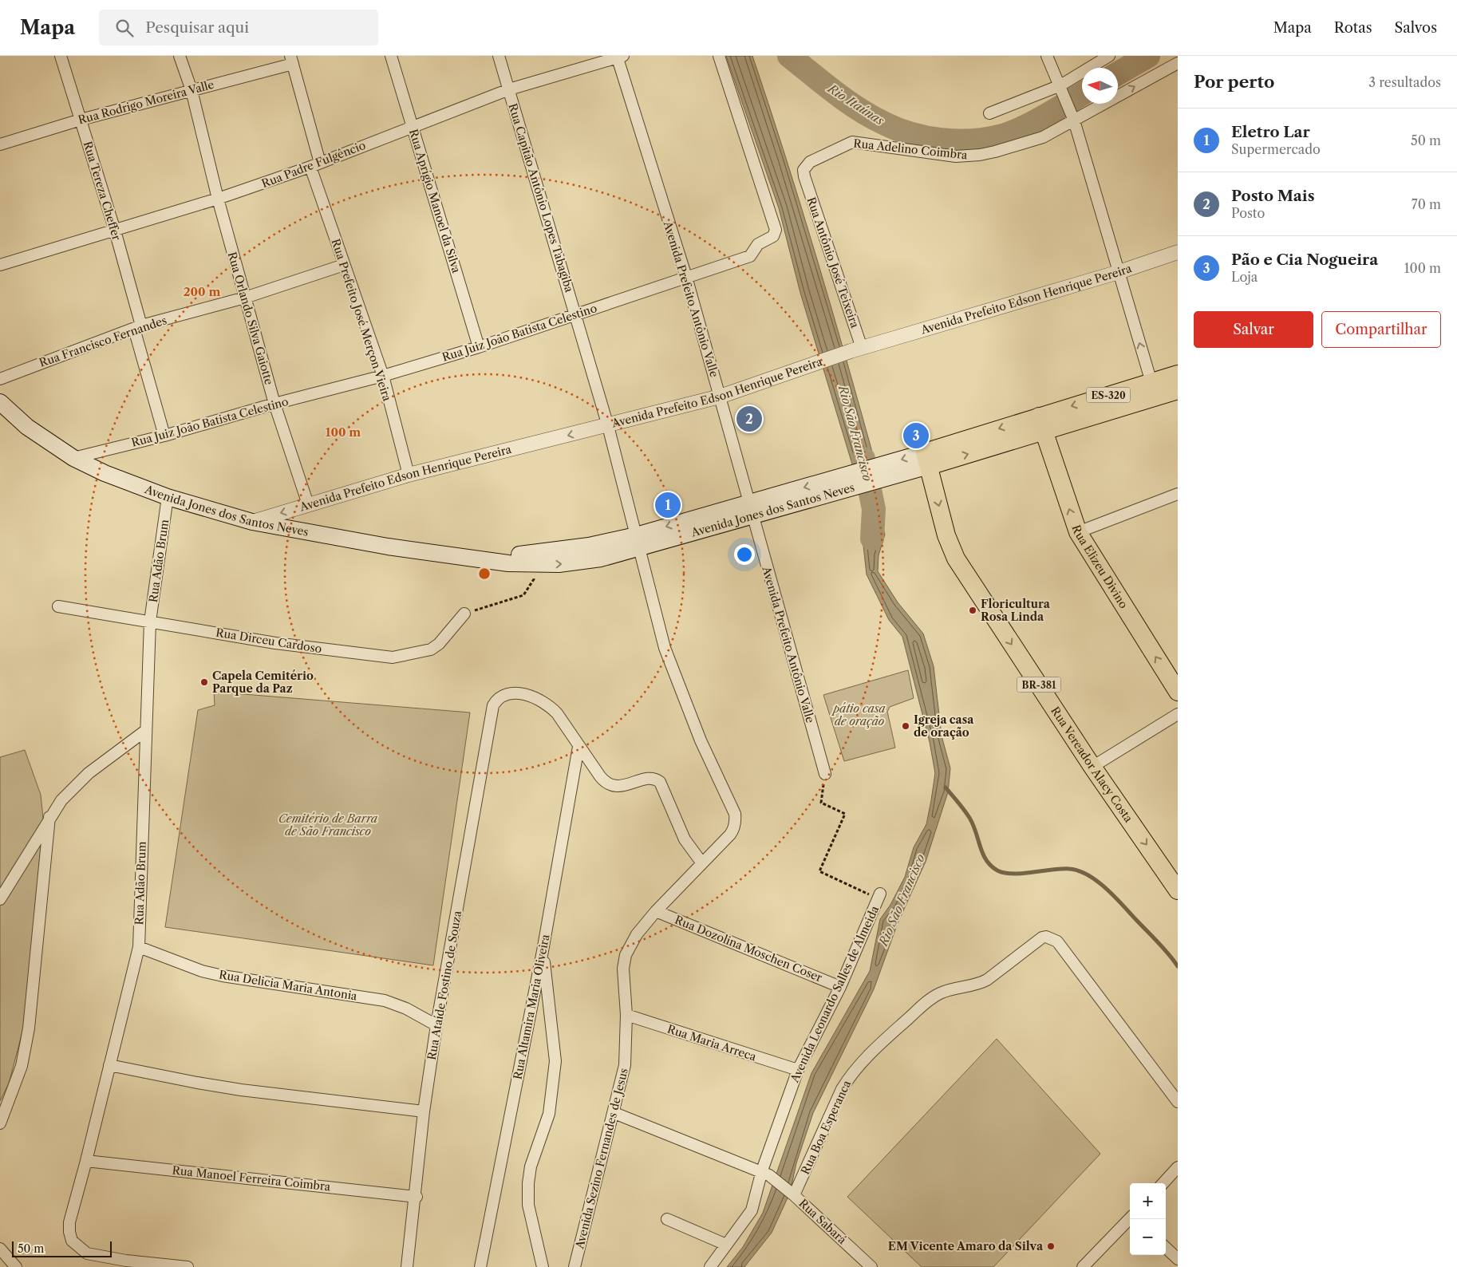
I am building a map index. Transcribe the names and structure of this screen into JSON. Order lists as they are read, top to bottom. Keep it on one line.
{"streets":{"main road":["ES-320","Avenida Jones dos Santos Neves","Rua Elizeu Divino","BR-381","Rua Vereador Alacy Costa"],"street":["Rua Rodrigo Moreira Valle","Rua Adelino Coimbra","Rua Padre Fulgêncio","Rua Tereza Cheffer","Rua Capitão Antônio Lopes Tabagiba","Rua Aprígio Manoel da Silva","Rua Antônio José Teixeira","Avenida Prefeito Antônio Valle","Avenida Prefeito Edson Henrique Pereira","Rua Orlando Silva Gaiotte","Rua Prefeito José Merçon Vieira","Rua Juiz João Batista Celestino","Rua Francisco Fernandes","Rua Adão Brum","Rua Dirceu Cardoso","Rua Dozolina Moschen Coser","Rua Delicia Maria Antonia","Rua Ataíde Fostino de Souza","Avenida Leonardo Salles de Almeida","Rua Altamira Maria Oliveira","Rua Maria Arreca","Rua Boa Esperanca","Avenida Sezino Fernandes de Jesus","Rua Manoel Ferreira Coimbra","Rua Sabará"]},"crossings":[["Rua Rodrigo Moreira Valle","Rua Tereza Cheffer"],["Rua Rodrigo Moreira Valle","Rua Orlando Silva Gaiotte"],["Rua Rodrigo Moreira Valle","Rua Prefeito José Merçon Vieira"],["Rua Adelino Coimbra","Rua Antônio José Teixeira"],["Rua Padre Fulgêncio","Rua Tereza Cheffer"],["Rua Padre Fulgêncio","Rua Capitão Antônio Lopes Tabagiba"],["Rua Padre Fulgêncio","Rua Aprígio Manoel da Silva"],["Rua Padre Fulgêncio","Avenida Prefeito Antônio Valle"],["Rua Padre Fulgêncio","Rua Orlando Silva Gaiotte"],["Rua Padre Fulgêncio","Rua Prefeito José Merçon Vieira"],["Rua Tereza Cheffer","Rua Juiz João Batista Celestino"],["Rua Tereza Cheffer","Rua Francisco Fernandes"],["Rua Capitão Antônio Lopes Tabagiba","Avenida Prefeito Edson Henrique Pereira"],["Rua Capitão Antônio Lopes Tabagiba","Rua Juiz João Batista Celestino"],["Rua Capitão Antônio Lopes Tabagiba","Avenida Jones dos Santos Neves"],["Rua Capitão Antônio Lopes Tabagiba","Avenida Sezino Fernandes de Jesus"],["Rua Aprígio Manoel da Silva","Rua Juiz João Batista Celestino"],["Rua Antônio José Teixeira","Avenida Prefeito Edson Henrique Pereira"],["Avenida Prefeito Antônio Valle","Avenida Prefeito Edson Henrique Pereira"],["Avenida Prefeito Antônio Valle","Rua Juiz João Batista Celestino"],["Avenida Prefeito Antônio Valle","Avenida Jones dos Santos Neves"],["Avenida Prefeito Edson Henrique Pereira","Rua Orlando Silva Gaiotte"],["Avenida Prefeito Edson Henrique Pereira","Rua Prefeito José Merçon Vieira"],["Avenida Prefeito Edson Henrique Pereira","Avenida Jones dos Santos Neves"],["Rua Orlando Silva Gaiotte","Rua Juiz João Batista Celestino"],["Rua Orlando Silva Gaiotte","Rua Francisco Fernandes"],["Rua Prefeito José Merçon Vieira","Rua Juiz João Batista Celestino"],["Rua Prefeito José Merçon Vieira","Rua Francisco Fernandes"],["Rua Juiz João Batista Celestino","Avenida Jones dos Santos Neves"],["Avenida Jones dos Santos Neves","Rua Adão Brum"],["Avenida Jones dos Santos Neves","Rua Elizeu Divino"],["Avenida Jones dos Santos Neves","Rua Vereador Alacy Costa"],["Rua Adão Brum","Rua Dirceu Cardoso"],["Rua Adão Brum","Rua Delicia Maria Antonia"],["Rua Adão Brum","Rua Manoel Ferreira Coimbra"],["Rua Dozolina Moschen Coser","Avenida Leonardo Salles de Almeida"],["Rua Dozolina Moschen Coser","Avenida Sezino Fernandes de Jesus"],["Rua Delicia Maria Antonia","Rua Ataíde Fostino de Souza"],["Rua Ataíde Fostino de Souza","Rua Altamira Maria Oliveira"],["Rua Ataíde Fostino de Souza","Rua Manoel Ferreira Coimbra"],["Avenida Leonardo Salles de Almeida","Rua Maria Arreca"],["Rua Maria Arreca","Avenida Sezino Fernandes de Jesus"],["Rua Boa Esperanca","Rua Sabará"]],"one_way":["Rua Elizeu Divino","Rua Vereador Alacy Costa"],"water":["Rio Itaúnas","Rio São Francisco"],"parks":["pátio casa de oração","Cemitério de Barra de São Francisco"],"places":["Floricultura Rosa Linda","Capela Cemitério Parque da Paz","Igreja casa de oração","EM Vicente Amaro da Silva"],"scale_bar":"50 m","north":"left","page":{"header":"Mapa","search":"Pesquisar aqui","nav":["Mapa","Rotas","Salvos"],"heading":["Por perto","3 resultados"],"list":[{"mark":"1","name":"Eletro Lar","note":"Supermercado","value":"50 m"},{"mark":"2","name":"Posto Mais","note":"Posto","value":"70 m"},{"mark":"3","name":"Pão e Cia Nogueira","note":"Loja","value":"100 m"}],"buttons":["Salvar","Compartilhar"],"pins":["2","3","1"],"map_buttons":["+","−"],"scale":"50 m"},"rings":["200 m","100 m"]}
